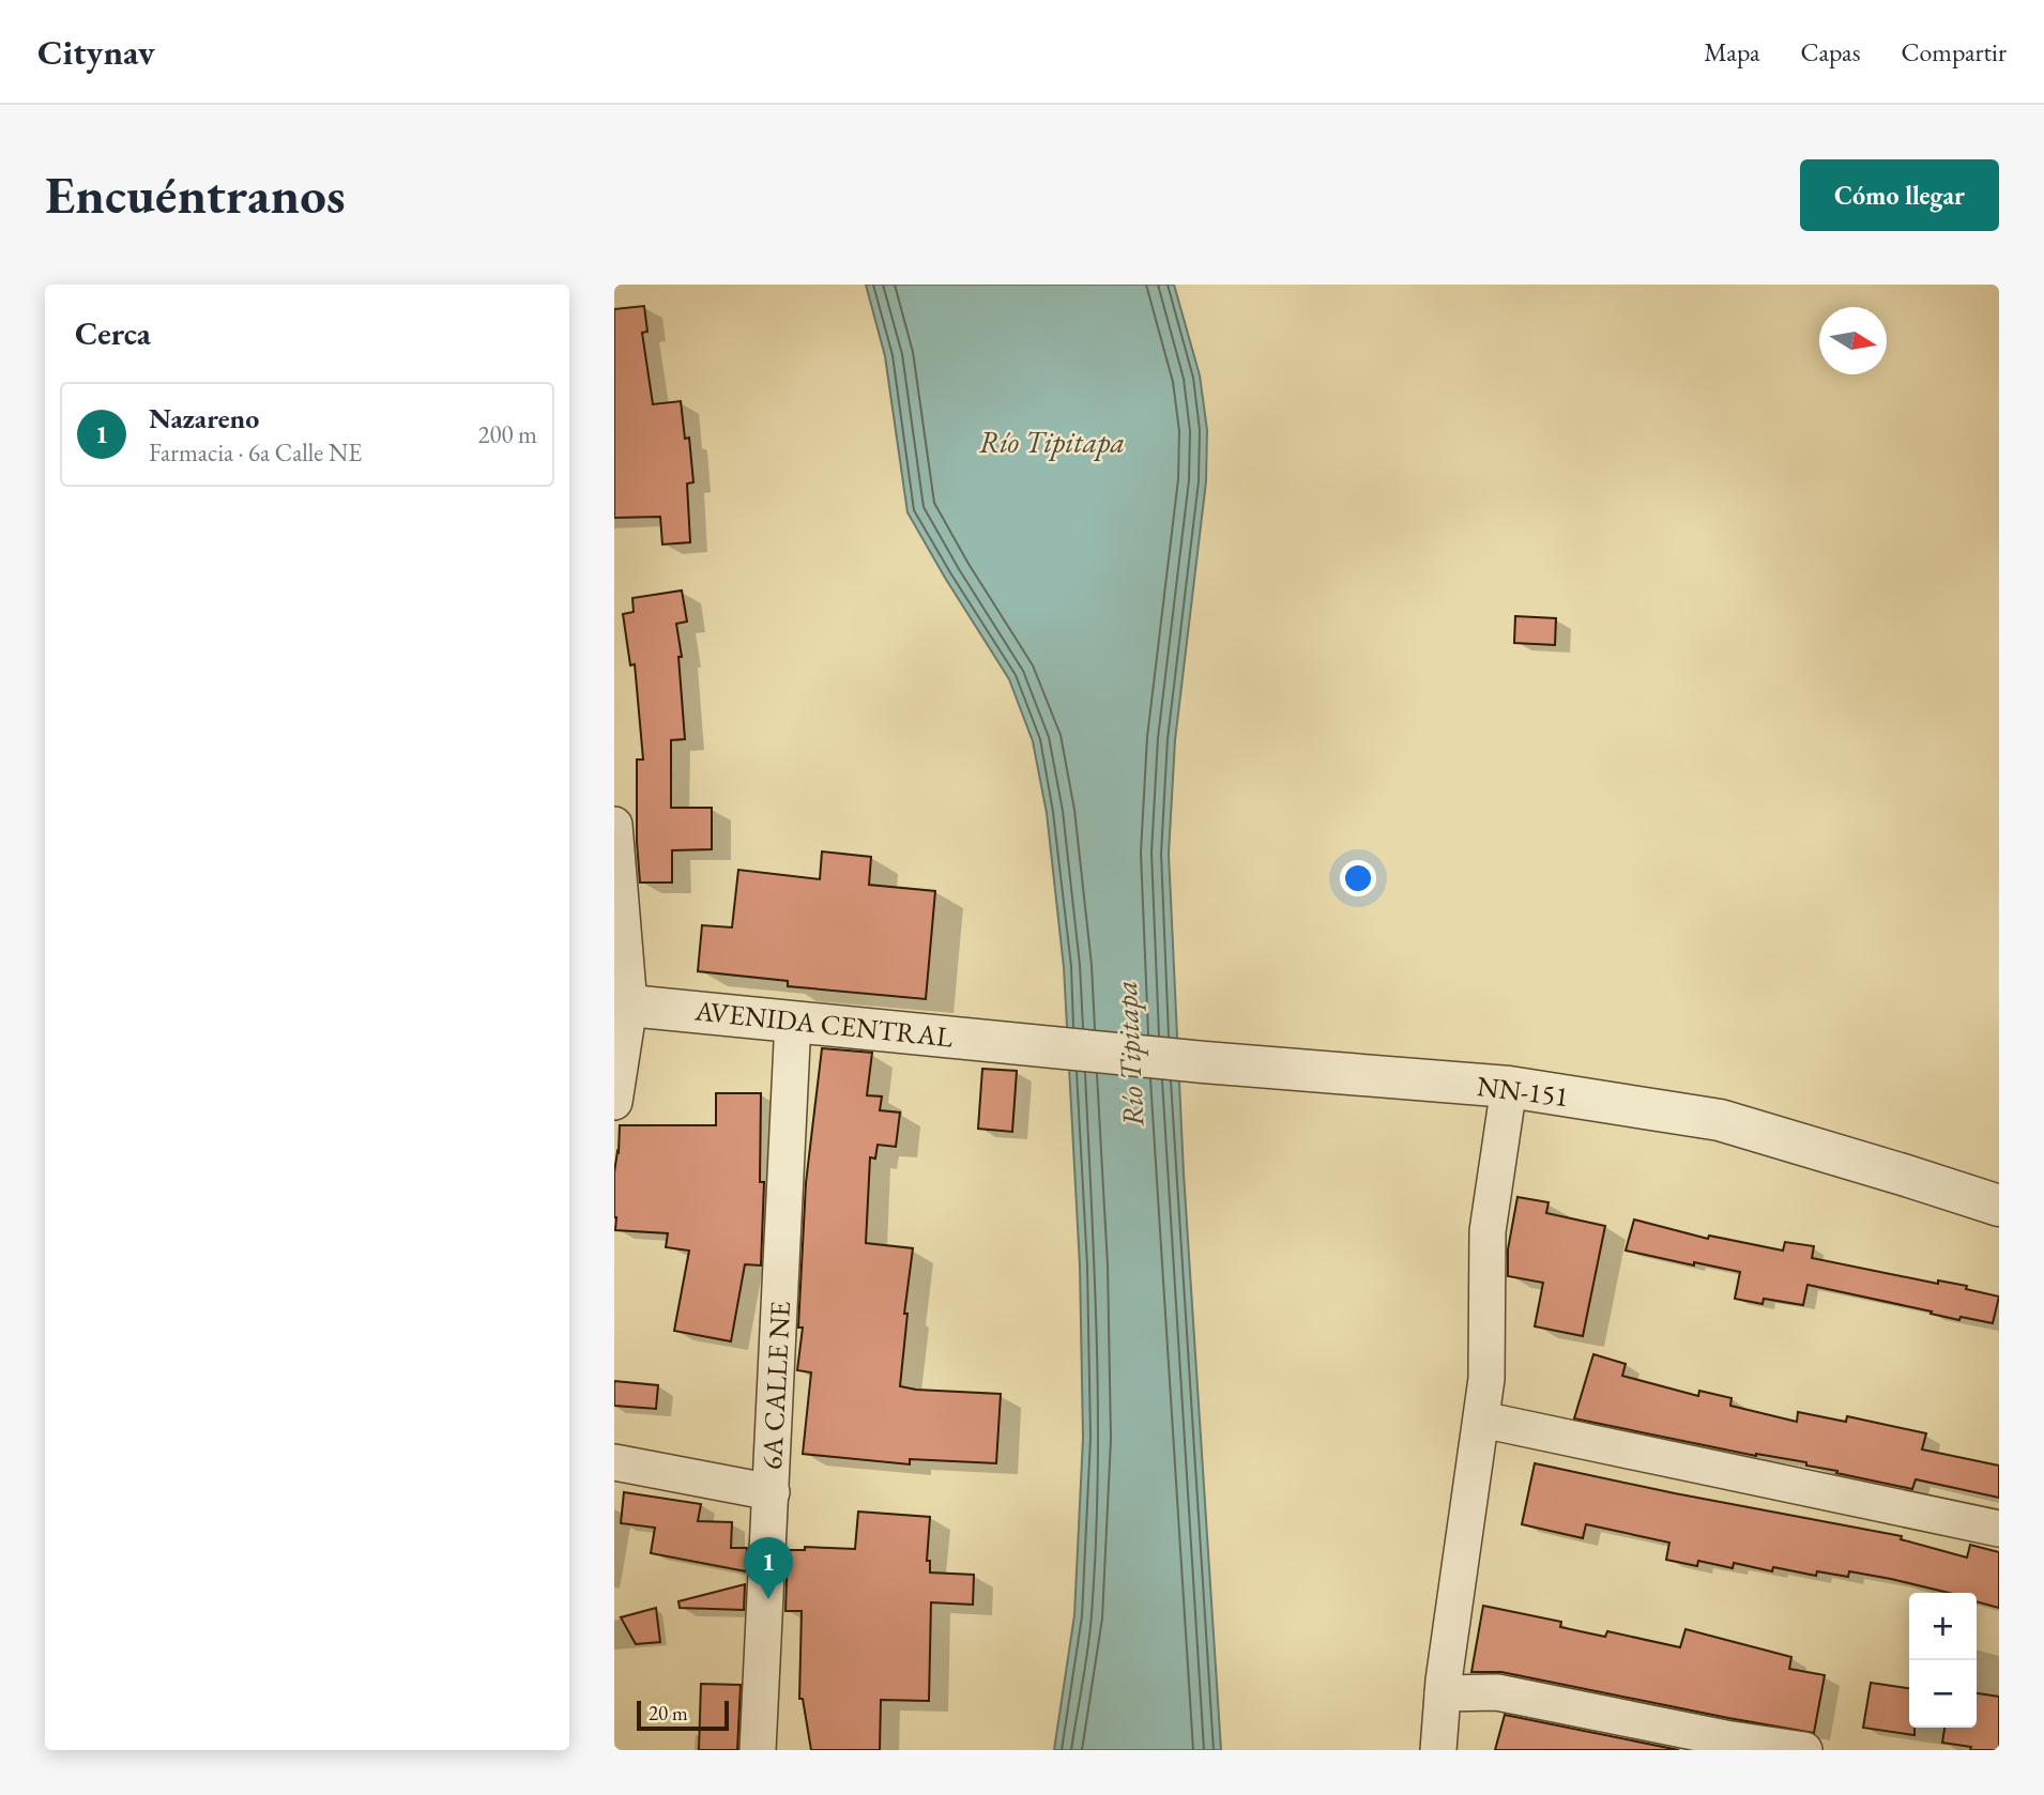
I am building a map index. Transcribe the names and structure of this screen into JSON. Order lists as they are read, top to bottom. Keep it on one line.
{"streets":{"street":["AVENIDA CENTRAL","NN-151","6A CALLE NE"]},"crossings":[["AVENIDA CENTRAL","NN-151"],["AVENIDA CENTRAL","6A CALLE NE"]],"water":["Río Tipitapa"],"scale_bar":"20 m","north":"right","page":{"header":"Citynav","nav":["Mapa","Capas","Compartir"],"buttons":"Cómo llegar","title":"Encuéntranos","heading":"Cerca","list":[{"mark":"1","name":"Nazareno","note":"Farmacia · 6a Calle NE","value":"200 m"}],"pins":"1","map_buttons":["+","−"],"scale":"20 m"}}
